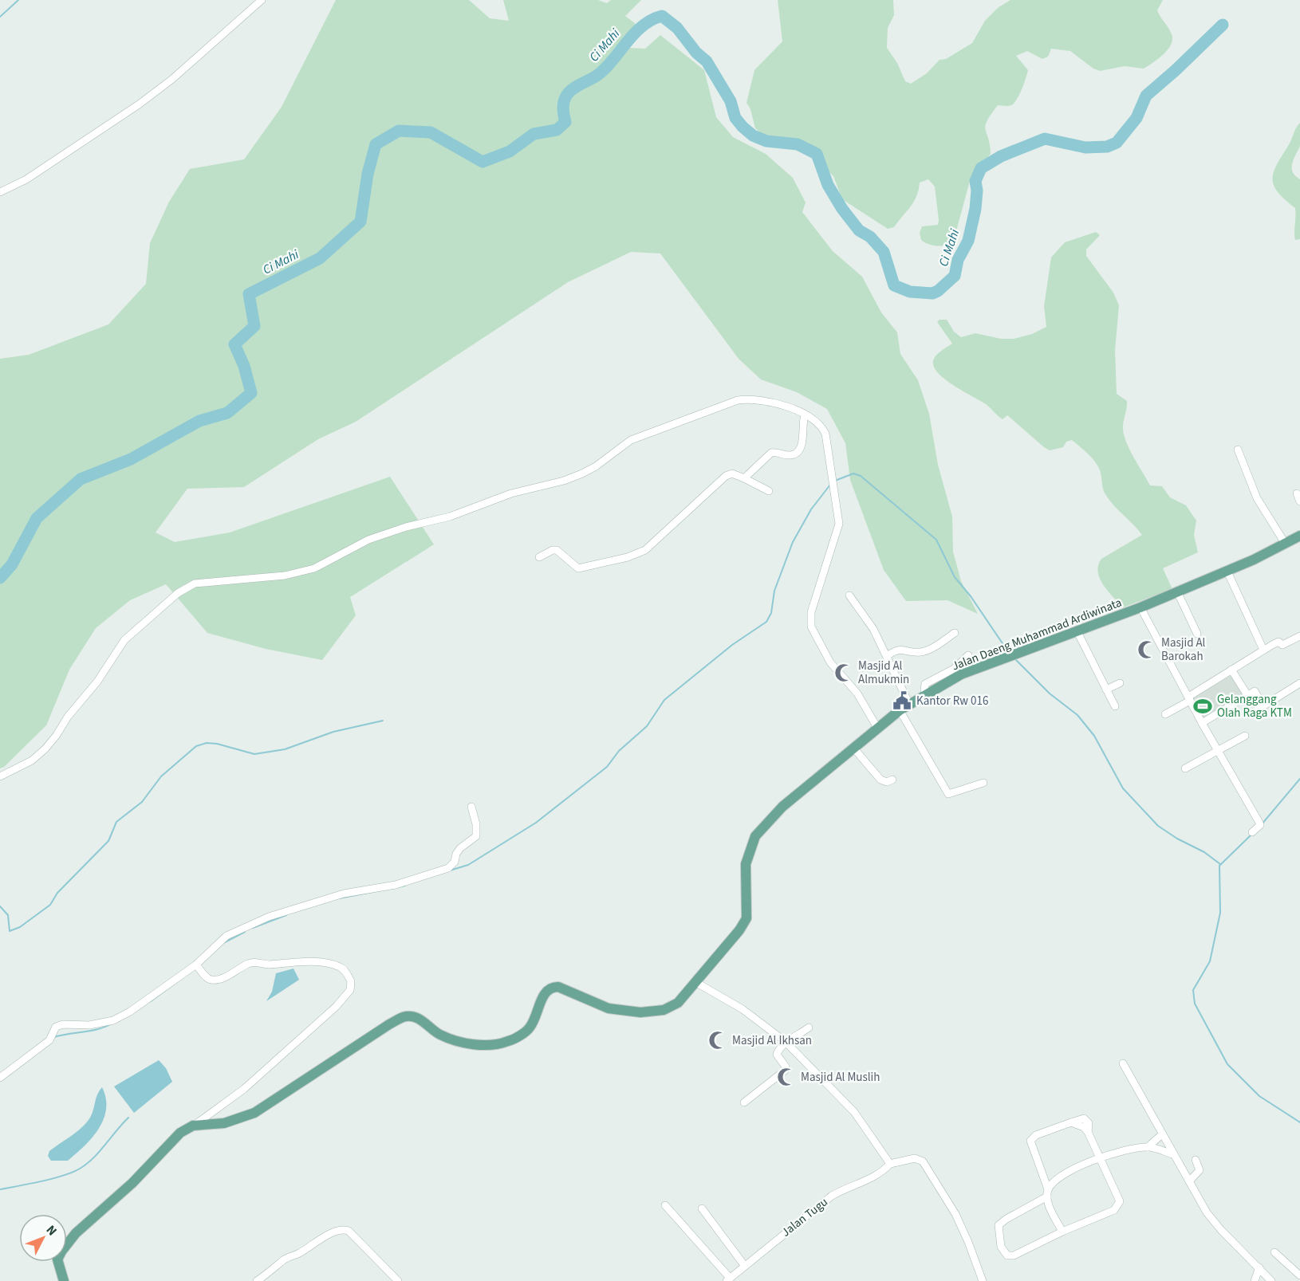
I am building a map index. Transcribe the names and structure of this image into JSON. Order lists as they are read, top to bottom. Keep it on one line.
{"streets":{"main road":["Jalan Daeng Muhammad Ardiwinata"],"street":["Jalan Tugu"]},"water":["Ci Mahi"],"places":{"mosque":["Masjid Al Barokah","Masjid Al Almukmin","Masjid Al Ikhsan","Masjid Al Muslih"],"public building":["Kantor Rw 016"],"sports":["Gelanggang Olah Raga KTM"]},"north":"top right"}
